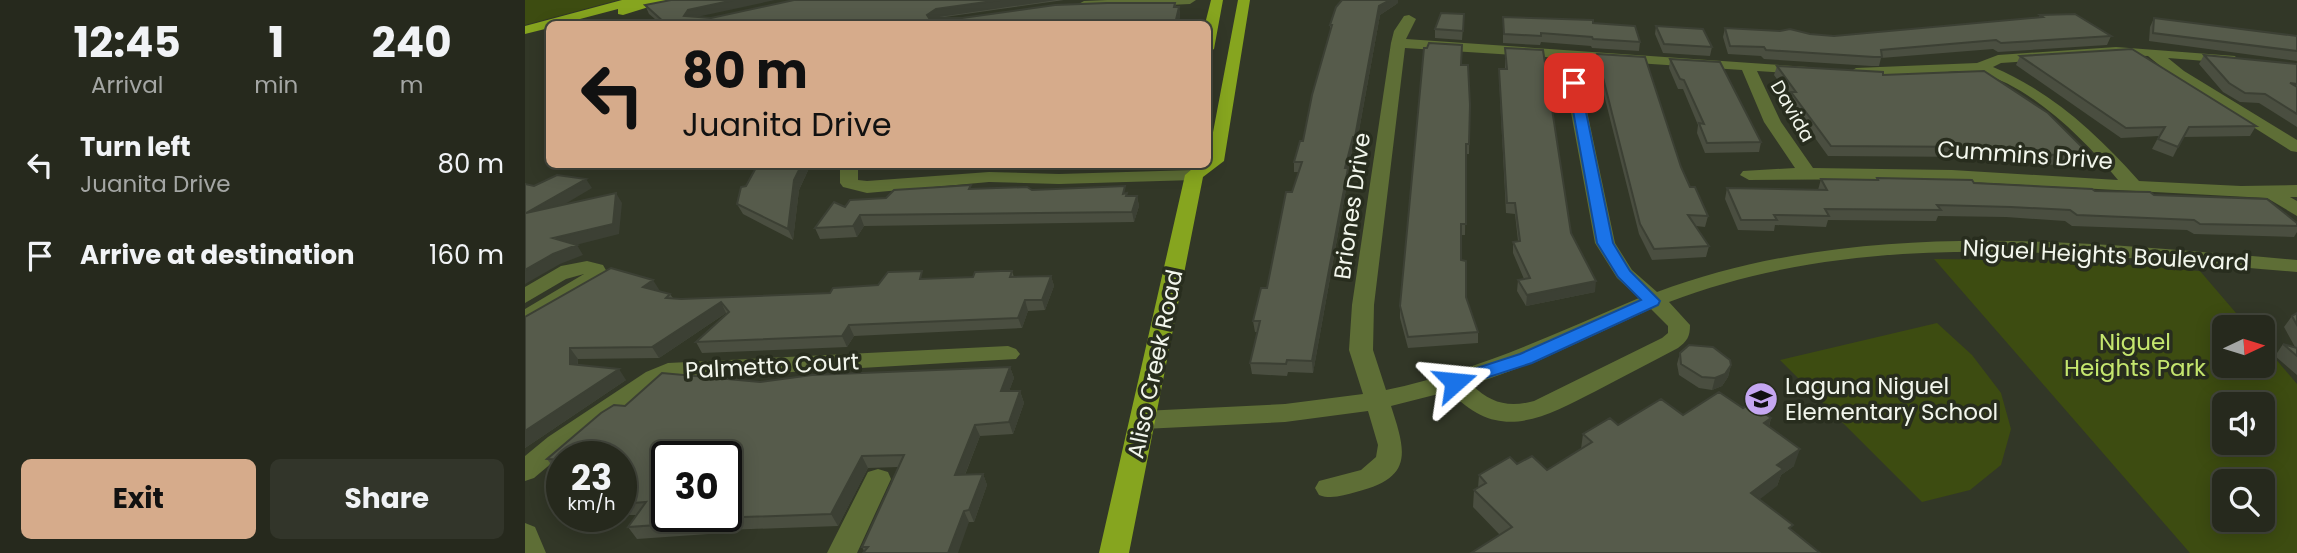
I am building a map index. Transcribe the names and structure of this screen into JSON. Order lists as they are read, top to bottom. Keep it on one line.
{"streets":{"main road":["Aliso Creek Road"],"street":["Davida","Cummins Drive","Briones Drive","Niguel Heights Boulevard","Palmetto Court"]},"crossings":[["Davida","Cummins Drive"],["Briones Drive","Niguel Heights Boulevard"],["Niguel Heights Boulevard","Aliso Creek Road"]],"parks":["Niguel Heights Park"],"places":{"school or university":["Laguna Niguel Elementary School"]},"north":"right","page":{"eta":["12:45","Arrival","1","min","240","m"],"turn":["80 m","Juanita Drive"],"list":[{"name":"Turn left","note":"Juanita Drive","value":"80 m"},{"name":"Arrive at destination","value":"160 m"}],"speed":"23 km/h","limit":"30","buttons":["Exit","Share"]}}
